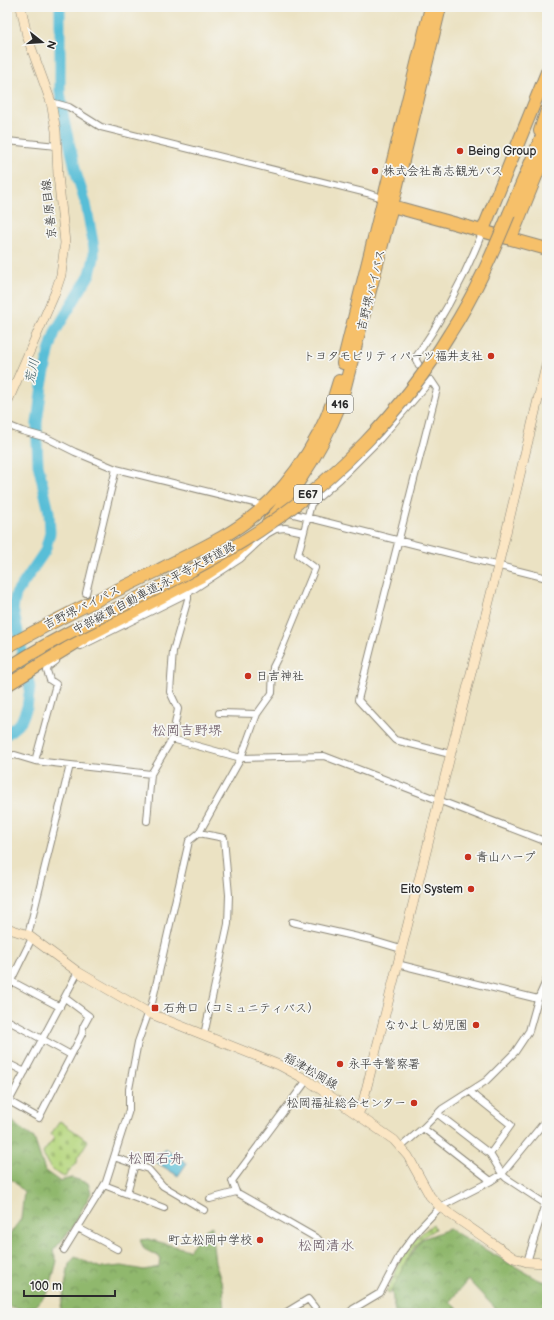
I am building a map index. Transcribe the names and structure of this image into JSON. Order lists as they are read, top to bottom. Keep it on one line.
{"streets":{"highway":["吉野堺バイパス","416","E67","中部縦貫自動車道;永平寺大野道路"],"main road":["京善原目線","稲津松岡線"]},"districts":["松岡吉野堺","松岡石舟","松岡清水"],"water":["荒川"],"places":{"other":["Being Group","株式会社高志観光バス","トヨタモビリティパーツ福井支社","日吉神社","青山ハープ","Eito System","なかよし幼児園","永平寺警察署","松岡福祉総合センター","町立松岡中学校"],"transit":["石舟口（コミュニティバス）"]},"scale_bar":"100 m","north":"right"}
